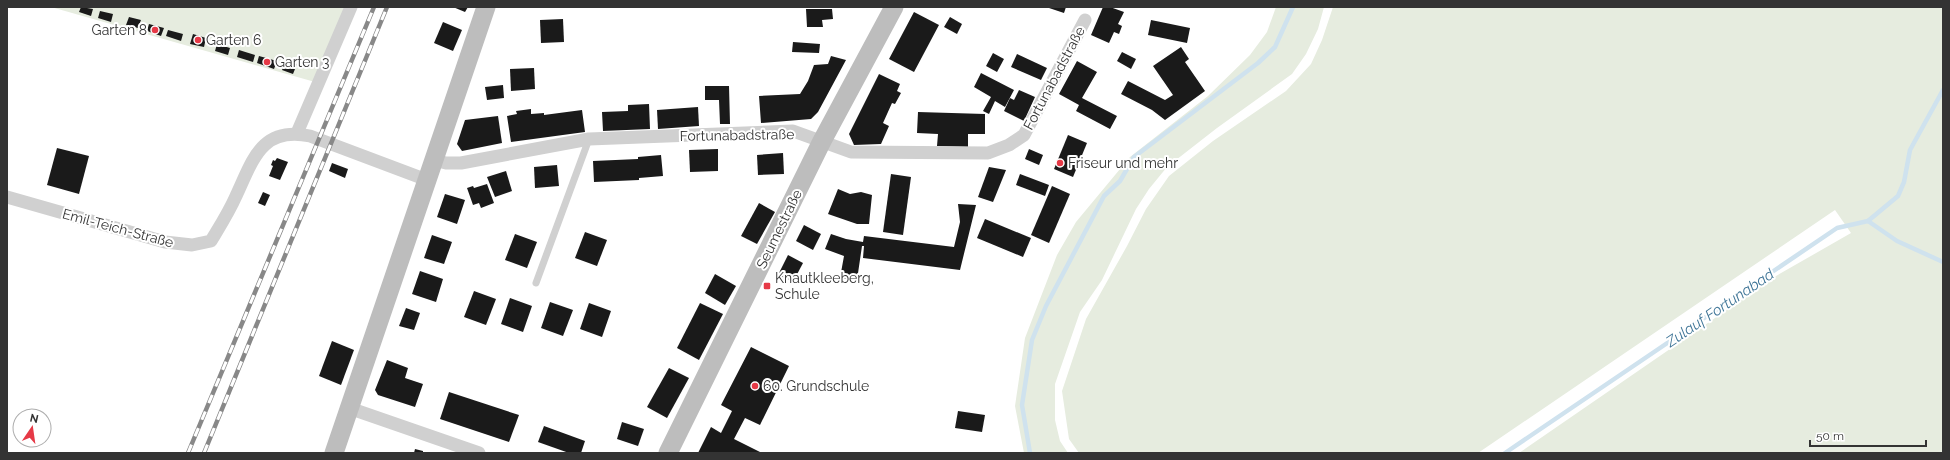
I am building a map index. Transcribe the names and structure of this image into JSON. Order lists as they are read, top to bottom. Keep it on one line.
{"streets":{"street":["Fortunabadstraße","Emil-Teich-Straße","Seumestraße"]},"crossings":[["Fortunabadstraße","Seumestraße"]],"water":["Zulauf Fortunabad"],"places":{"other":["Garten 8","Garten 6","Garten 3","Friseur und mehr","60. Grundschule"],"transit":["Knautkleeberg, Schule"]},"scale_bar":"50 m","north":"top"}
